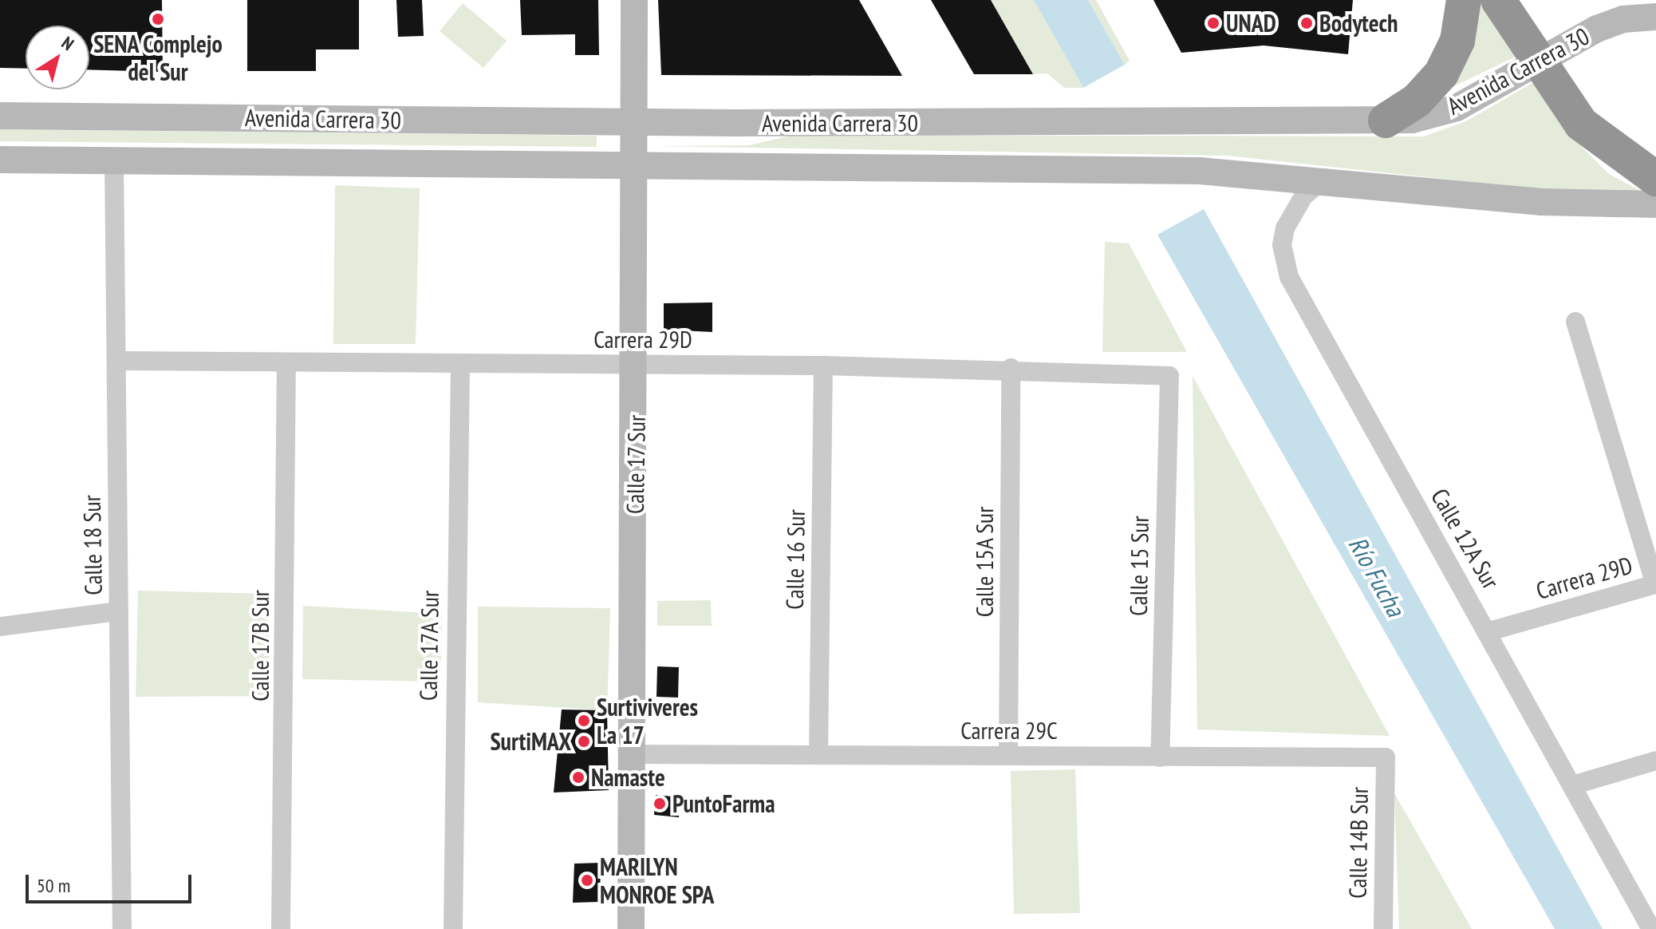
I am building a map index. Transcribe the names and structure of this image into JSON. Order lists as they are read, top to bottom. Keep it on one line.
{"streets":{"main road":["Avenida Carrera 30","Calle 17 Sur"],"street":["Carrera 29D","Calle 12A Sur","Calle 18 Sur","Calle 16 Sur","Calle 15A Sur","Calle 15 Sur","Calle 17B Sur","Calle 17A Sur","Carrera 29C","Calle 14B Sur"]},"crossings":[["Avenida Carrera 30","Calle 17 Sur"],["Avenida Carrera 30","Calle 12A Sur"],["Avenida Carrera 30","Calle 18 Sur"],["Carrera 29D","Calle 17 Sur"],["Carrera 29D","Calle 12A Sur"],["Carrera 29D","Calle 18 Sur"],["Carrera 29D","Calle 16 Sur"],["Carrera 29D","Calle 15A Sur"],["Carrera 29D","Calle 15 Sur"],["Carrera 29D","Calle 17B Sur"],["Carrera 29D","Calle 17A Sur"],["Calle 17 Sur","Carrera 29C"],["Calle 16 Sur","Carrera 29C"],["Calle 15A Sur","Carrera 29C"],["Calle 15 Sur","Carrera 29C"],["Carrera 29C","Calle 14B Sur"]],"water":["Río Fucha"],"places":["SENA Complejo del Sur","UNAD","Bodytech","Surtiviveres La 17","SurtiMAX","Namaste","PuntoFarma","MARILYN MONROE SPA"],"scale_bar":"50 m","north":"top right"}
